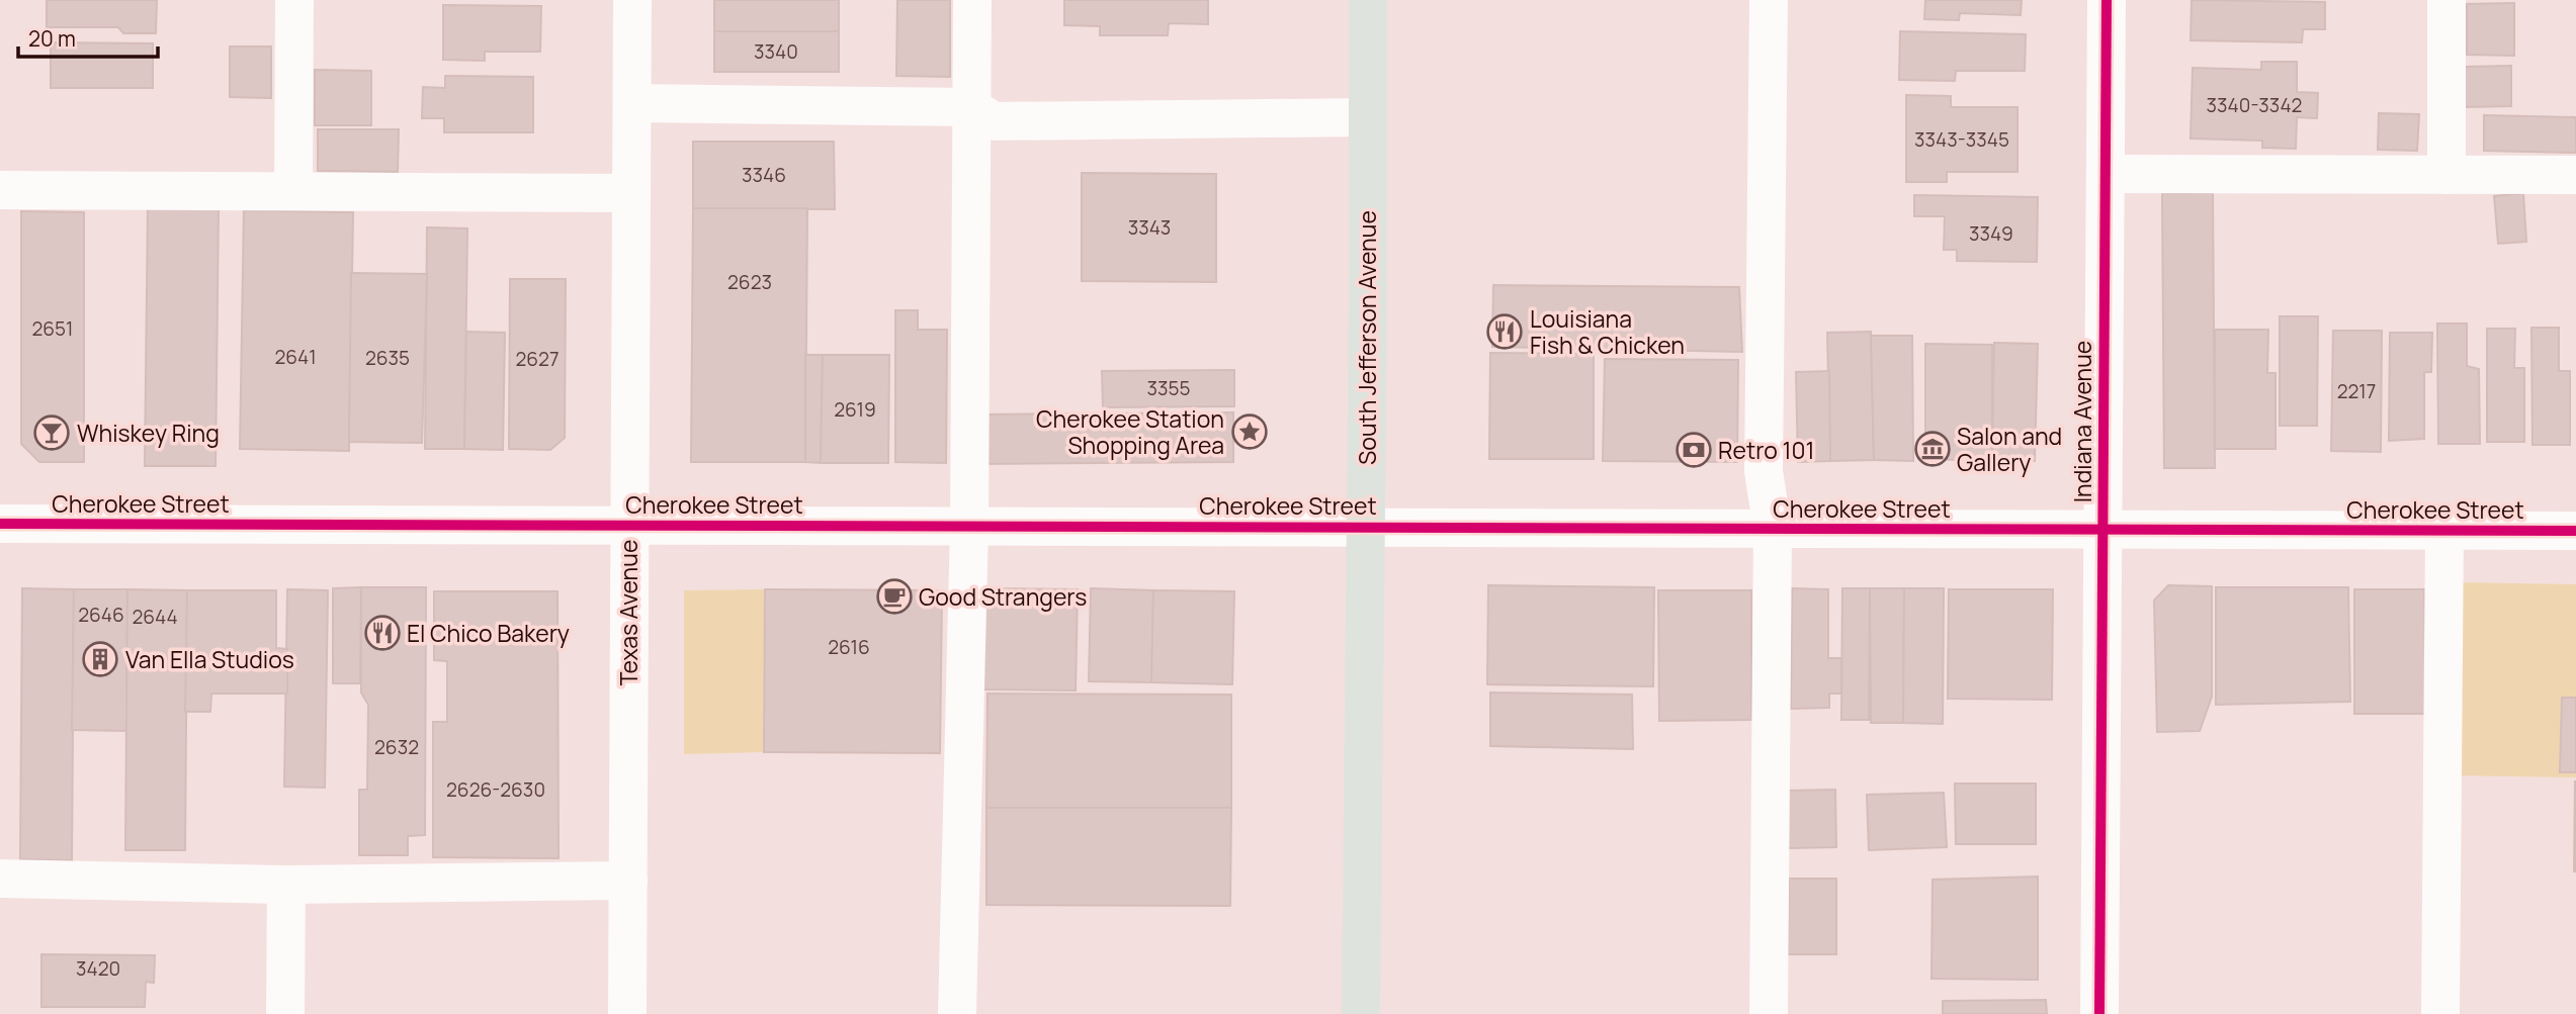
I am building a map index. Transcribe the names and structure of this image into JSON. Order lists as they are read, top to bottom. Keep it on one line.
{"streets":{"main road":["South Jefferson Avenue"],"street":["Indiana Avenue","Cherokee Street","Texas Avenue"]},"crossings":[["South Jefferson Avenue","Cherokee Street"],["Indiana Avenue","Cherokee Street"],["Cherokee Street","Texas Avenue"]],"places":{"restaurant":["Louisiana Fish & Chicken","El Chico Bakery"],"place":["Cherokee Station Shopping Area"],"bar":["Whiskey Ring"],"museum":["Salon and Gallery"],"bank":["Retro 101"],"cafe":["Good Strangers"],"building":["Van Ella Studios"]},"house_numbers":["3340","3340-3342","3343-3345","3346","3343","3349","2623","2651","2641","2635","2627","3355","2217","2619","2646","2644","2616","2632","2626-2630","3420"],"scale_bar":"20 m"}
